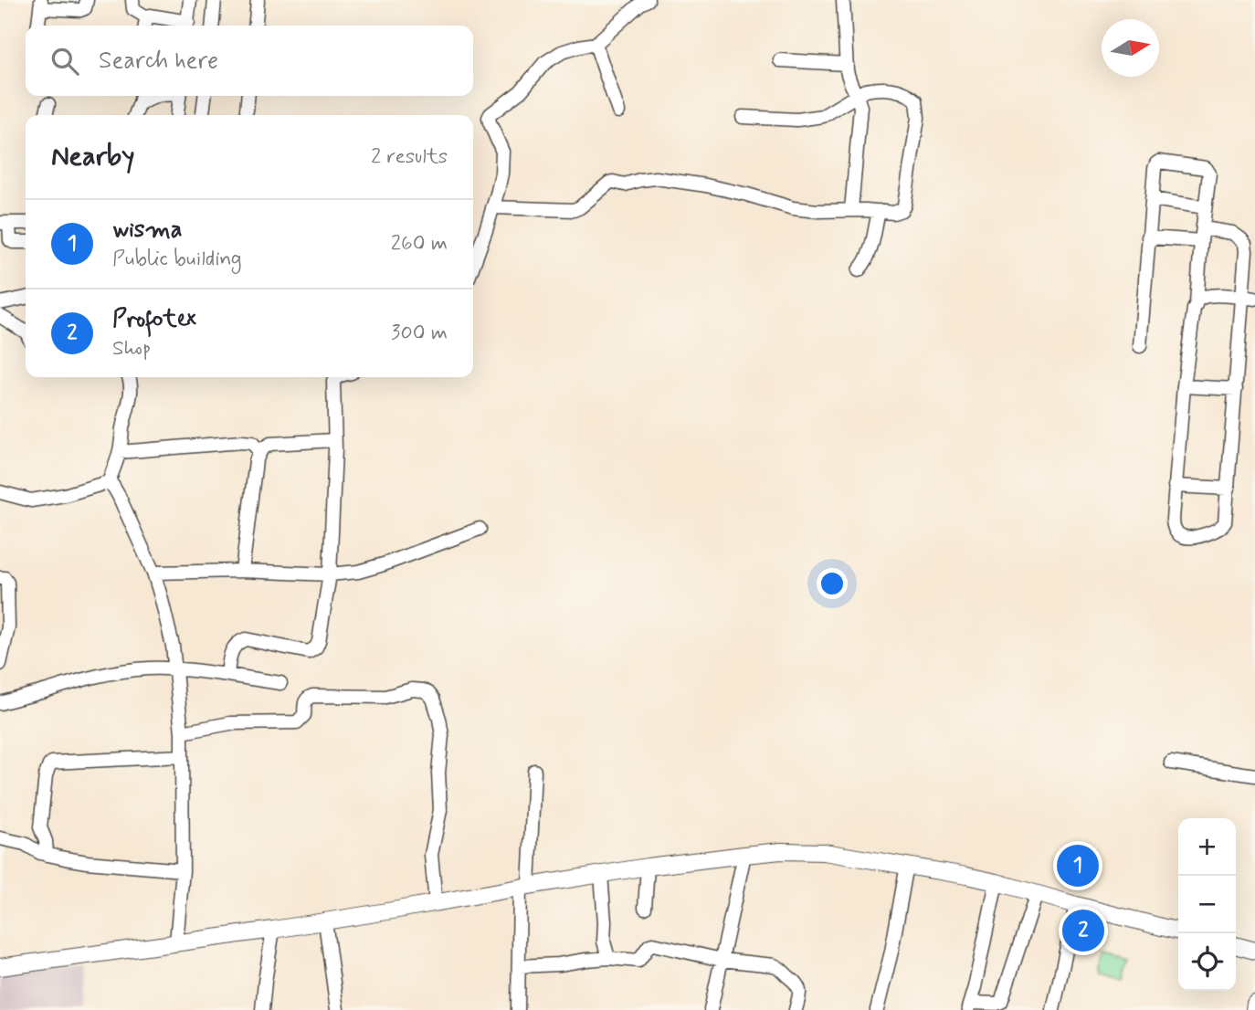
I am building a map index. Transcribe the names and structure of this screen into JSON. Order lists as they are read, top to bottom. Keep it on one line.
{"north":"right","page":{"search":"Search here","heading":["Nearby","2 results"],"list":[{"mark":"1","name":"wisma","note":"Public building","value":"260 m"},{"mark":"2","name":"Profotex","note":"Shop","value":"300 m"}],"map_buttons":["+","−"],"pins":["1","2"]}}
